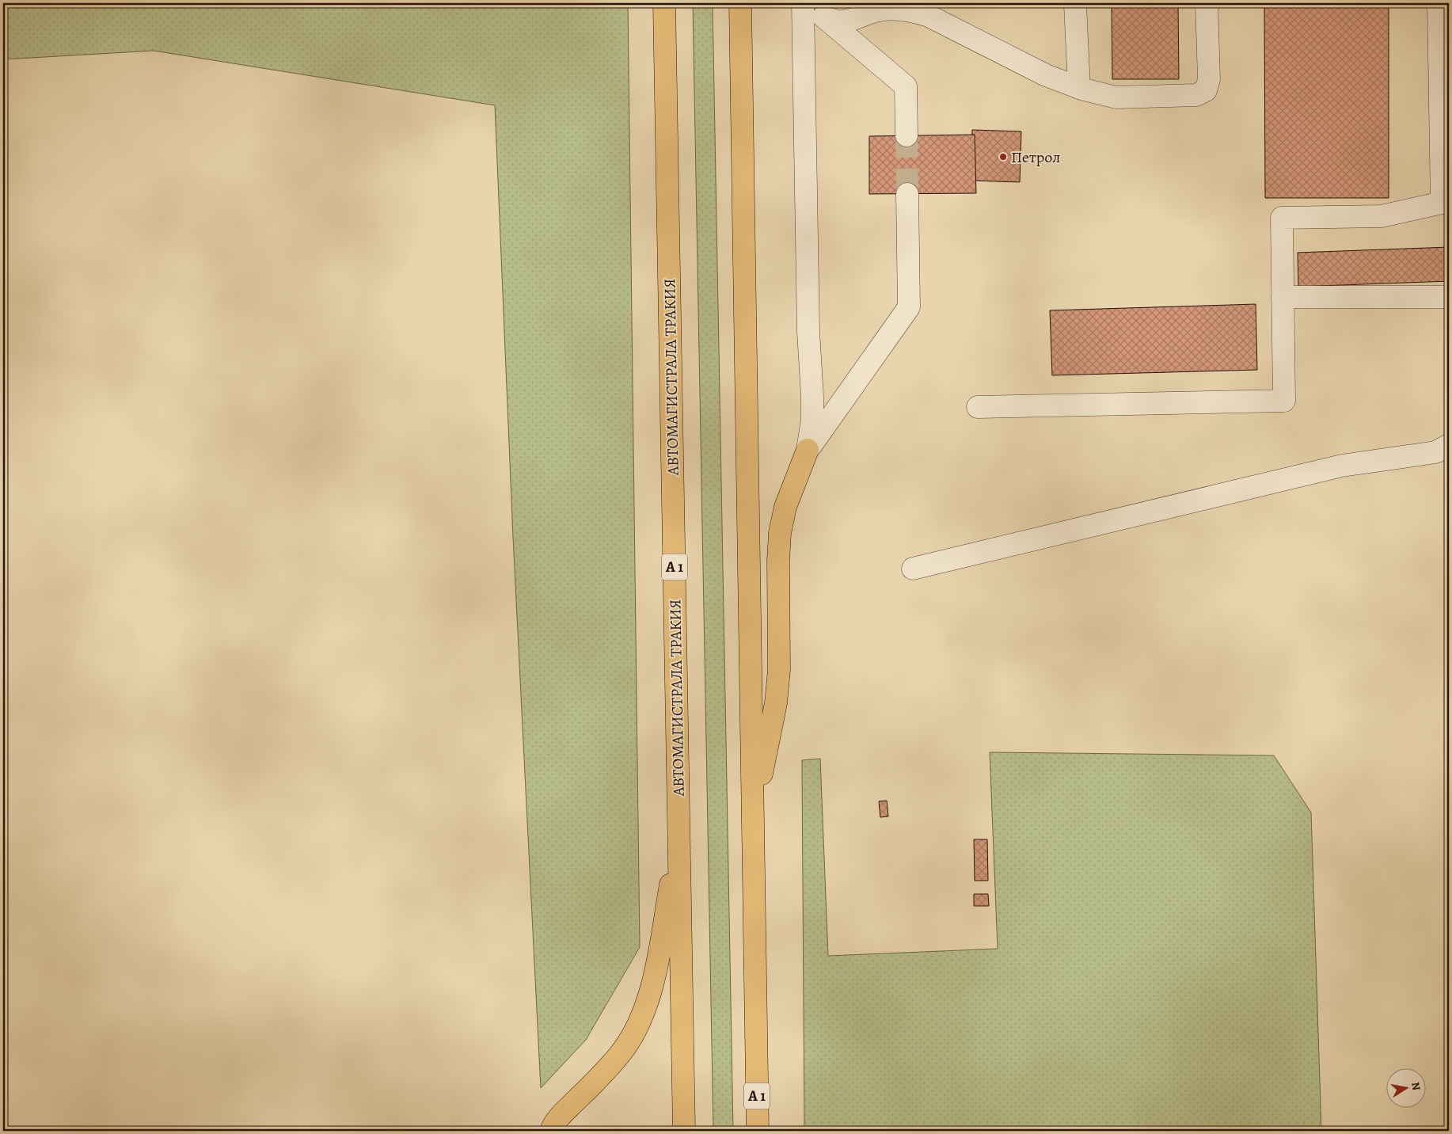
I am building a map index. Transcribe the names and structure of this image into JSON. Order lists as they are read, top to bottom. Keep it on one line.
{"streets":{"highway":["АВТОМАГИСТРАЛА ТРАКИЯ","A 1"]},"places":["Петрол"],"north":"right"}
